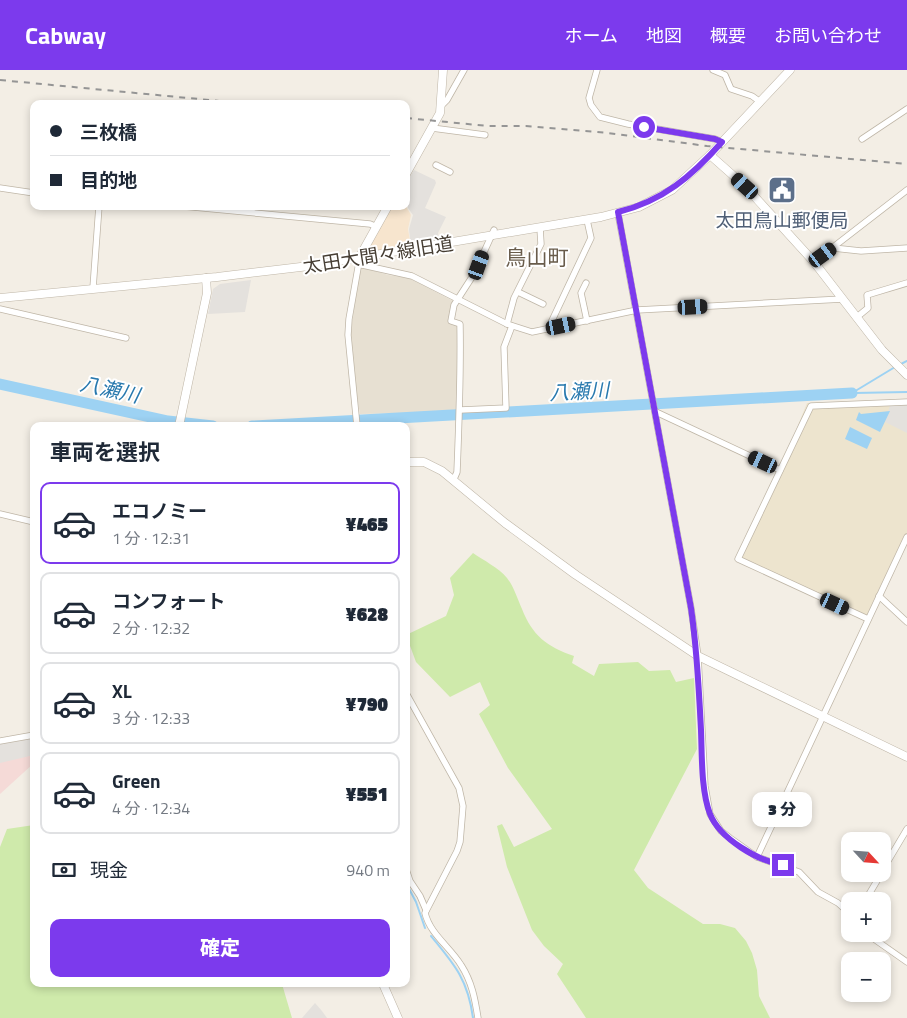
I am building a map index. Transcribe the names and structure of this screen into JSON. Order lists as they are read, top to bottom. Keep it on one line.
{"streets":{"street":["太田大間々線旧道"]},"districts":["鳥山町"],"water":["八瀬川"],"places":{"public building":["太田鳥山郵便局"]},"north":"bottom right","page":{"header":"Cabway","nav":["ホーム","地図","概要","お問い合わせ"],"banner":["三枚橋","目的地"],"heading":"車両を選択","list":[{"name":"エコノミー","note":"1 分 · 12:31","value":"¥465"},{"name":"コンフォート","note":"2 分 · 12:32","value":"¥628"},{"name":"XL","note":"3 分 · 12:33","value":"¥790"},{"name":"Green","note":"4 分 · 12:34","value":"¥551"}],"bubble":"3 分","map_buttons":["+","−"],"pay":["現金","940 m"],"buttons":"確定"}}
